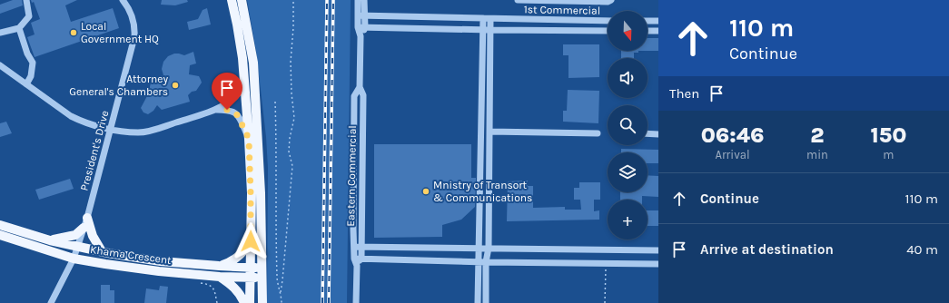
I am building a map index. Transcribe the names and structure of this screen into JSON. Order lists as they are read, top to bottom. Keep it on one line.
{"streets":{"main road":["Khama Crescent"],"street":["1st Commercial","President's Drive","Eastern Commercial"]},"crossings":[["1st Commercial","Eastern Commercial"],["President's Drive","Khama Crescent"]],"places":["Local Government HQ","Attorney General's Chambers","Mnistry of Transort & Communications"],"north":"bottom","page":{"turn":["110 m","Continue"],"map_buttons":"+","then":"Then","eta":["06:46","Arrival","2","min","150","m"],"list":[{"name":"Continue","value":"110 m"},{"name":"Arrive at destination","value":"40 m"}]}}
